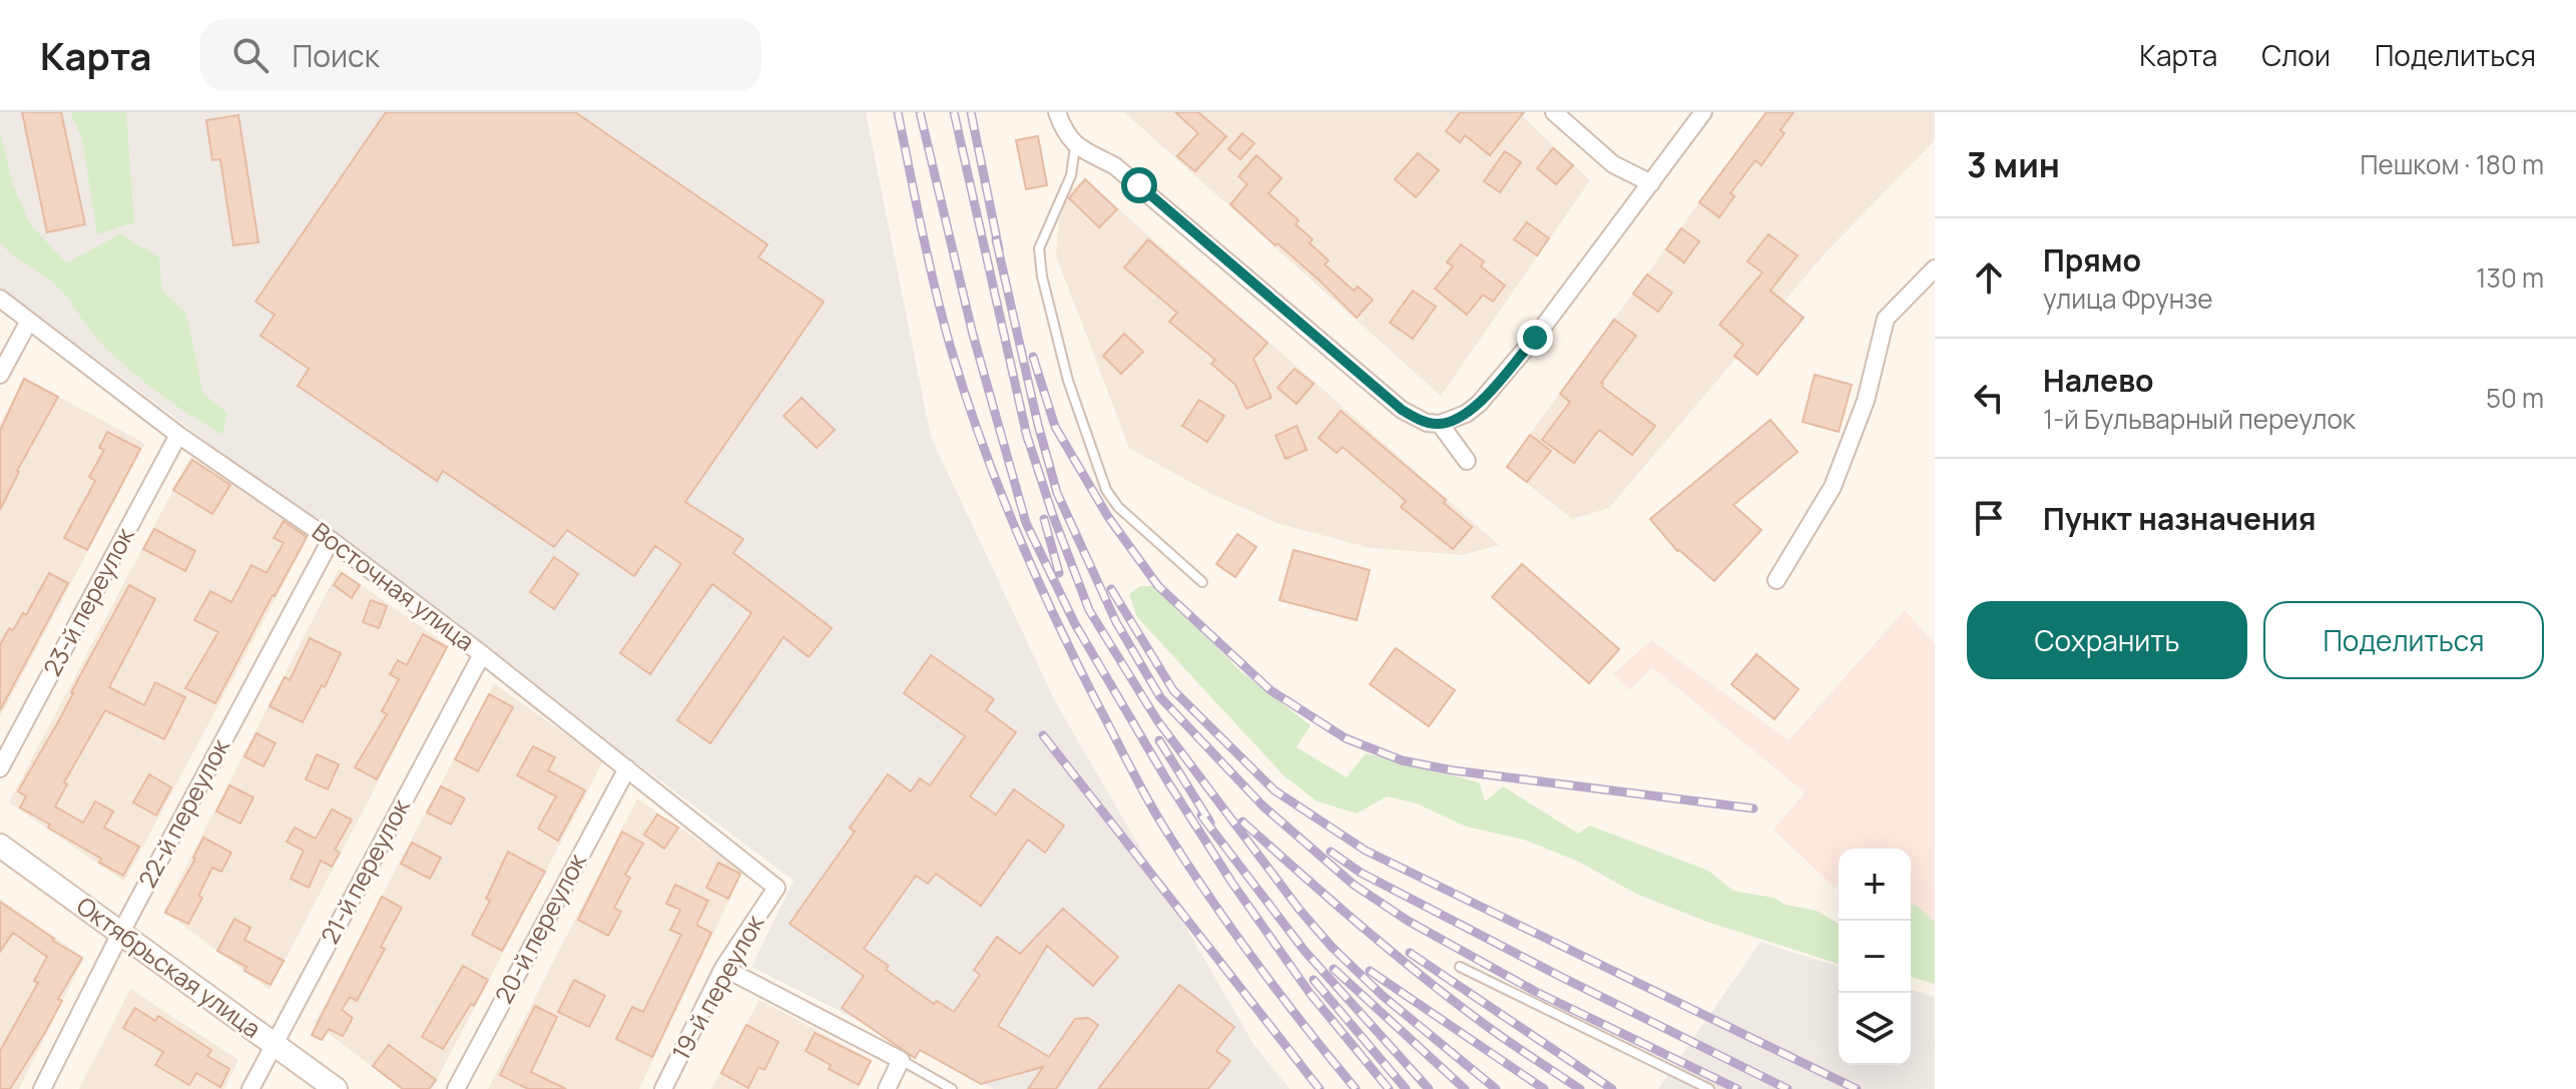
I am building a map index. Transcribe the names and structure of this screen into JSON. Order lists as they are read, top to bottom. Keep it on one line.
{"streets":{"street":["Восточная улица","23-й переулок","22-й переулок","21-й переулок","20-й переулок","Октябрьская улица","19-й переулок"]},"crossings":[["Восточная улица","23-й переулок"],["Восточная улица","22-й переулок"],["Восточная улица","21-й переулок"],["Восточная улица","20-й переулок"],["Восточная улица","19-й переулок"],["22-й переулок","Октябрьская улица"],["21-й переулок","Октябрьская улица"]],"page":{"header":"Карта","search":"Поиск","nav":["Карта","Слои","Поделиться"],"heading":["3 мин","Пешком · 180 m"],"list":[["Прямо","улица Фрунзе","130 m"],["Налево","1-й Бульварный переулок","50 m"],"Пункт назначения"],"buttons":["Сохранить","Поделиться"],"map_buttons":["+","−"]}}
